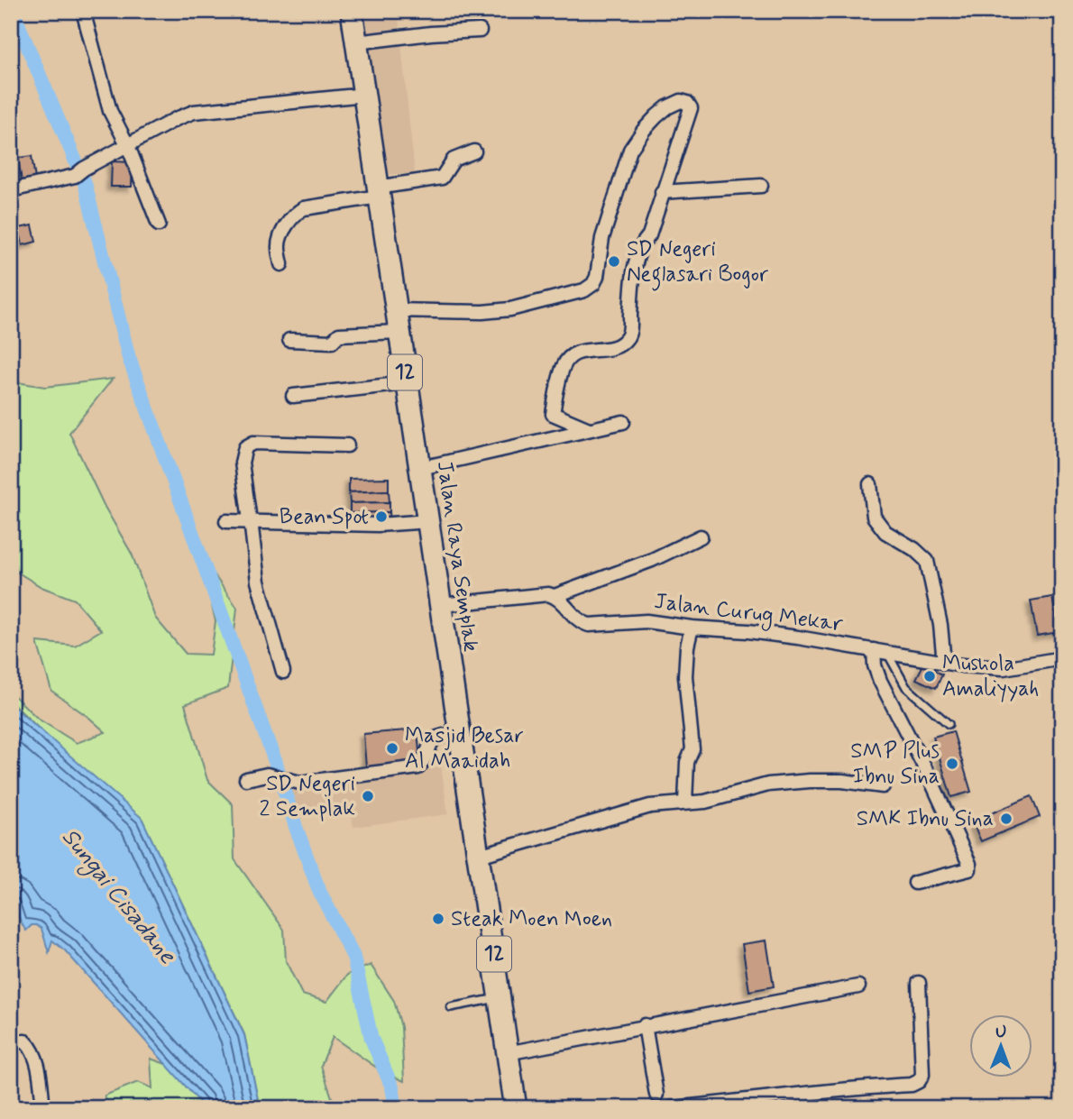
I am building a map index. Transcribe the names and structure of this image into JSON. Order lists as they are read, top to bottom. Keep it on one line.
{"streets":{"main road":["12","Jalan Raya Semplak"],"street":["Jalan Curug Mekar"]},"water":["Sungai Cisadane"],"places":["SD Negeri Neglasari Bogor","Bean Spot","Mushola Amaliyyah","Masjid Besar Al Maaidah","SMP Plus Ibnu Sina","SD Negeri 2 Semplak","SMK Ibnu Sina","Steak Moen Moen"],"north":"top"}
